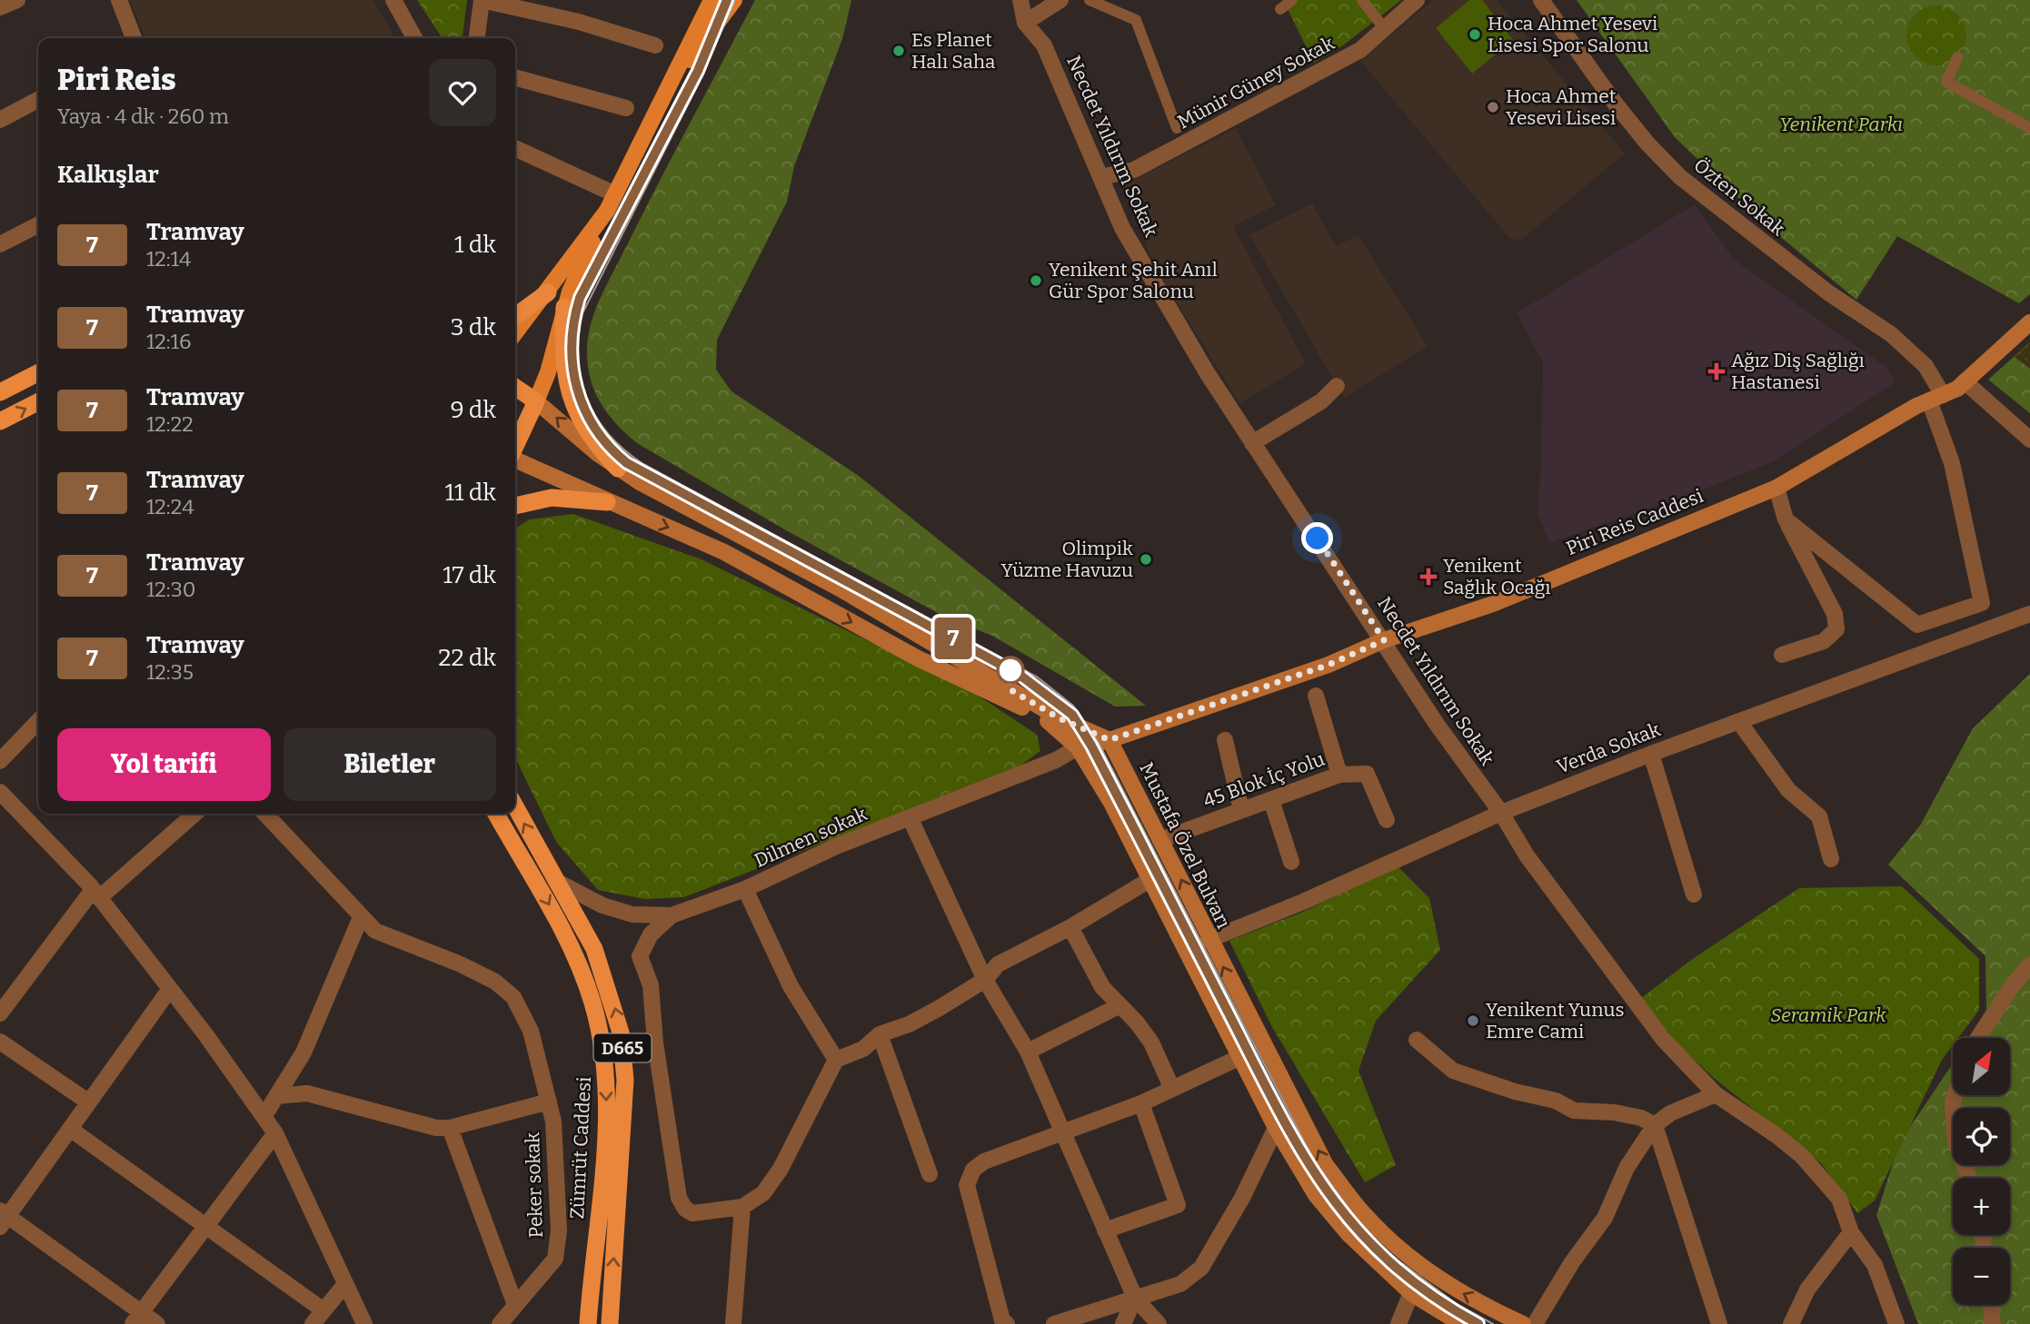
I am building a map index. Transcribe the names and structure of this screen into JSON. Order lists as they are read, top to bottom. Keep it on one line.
{"streets":{"highway":["D665","Zümrüt Caddesi"],"main road":["Piri Reis Caddesi","Mustafa Özel Bulvarı"],"street":["Münir Güney Sokak","Necdet Yıldırım Sokak","Özten Sokak","Verda Sokak","45 Blok İç Yolu","Dilmen sokak","Peker sokak"]},"crossings":[["Münir Güney Sokak","Necdet Yıldırım Sokak"],["Necdet Yıldırım Sokak","Piri Reis Caddesi"],["Necdet Yıldırım Sokak","Verda Sokak"],["Özten Sokak","Piri Reis Caddesi"],["Piri Reis Caddesi","Dilmen sokak"],["Piri Reis Caddesi","Mustafa Özel Bulvarı"],["Verda Sokak","Mustafa Özel Bulvarı"],["45 Blok İç Yolu","Mustafa Özel Bulvarı"],["Dilmen sokak","D665"]],"parks":["Yenikent Parkı","Seramik Park"],"places":{"other":["Hoca Ahmet Yesevi Lisesi Spor Salonu","Es Planet Halı Saha","Hoca Ahmet Yesevi Lisesi","Yenikent Şehit Anıl Gür Spor Salonu","Olimpik Yüzme Havuzu","Yenikent Yunus Emre Cami"],"health":["Ağız Diş Sağlığı Hastanesi","Yenikent Sağlık Ocağı"]},"lines":["tram line 7"],"north":"top right","page":{"on_map":"7","heading":[["Piri Reis","Yaya · 4 dk · 260 m"],"Kalkışlar"],"list":[{"mark":"7","name":"Tramvay","note":"12:14","value":"1 dk"},{"mark":"7","name":"Tramvay","note":"12:16","value":"3 dk"},{"mark":"7","name":"Tramvay","note":"12:22","value":"9 dk"},{"mark":"7","name":"Tramvay","note":"12:24","value":"11 dk"},{"mark":"7","name":"Tramvay","note":"12:30","value":"17 dk"},{"mark":"7","name":"Tramvay","note":"12:35","value":"22 dk"}],"buttons":["Yol tarifi","Biletler"],"map_buttons":["+","−"]}}
